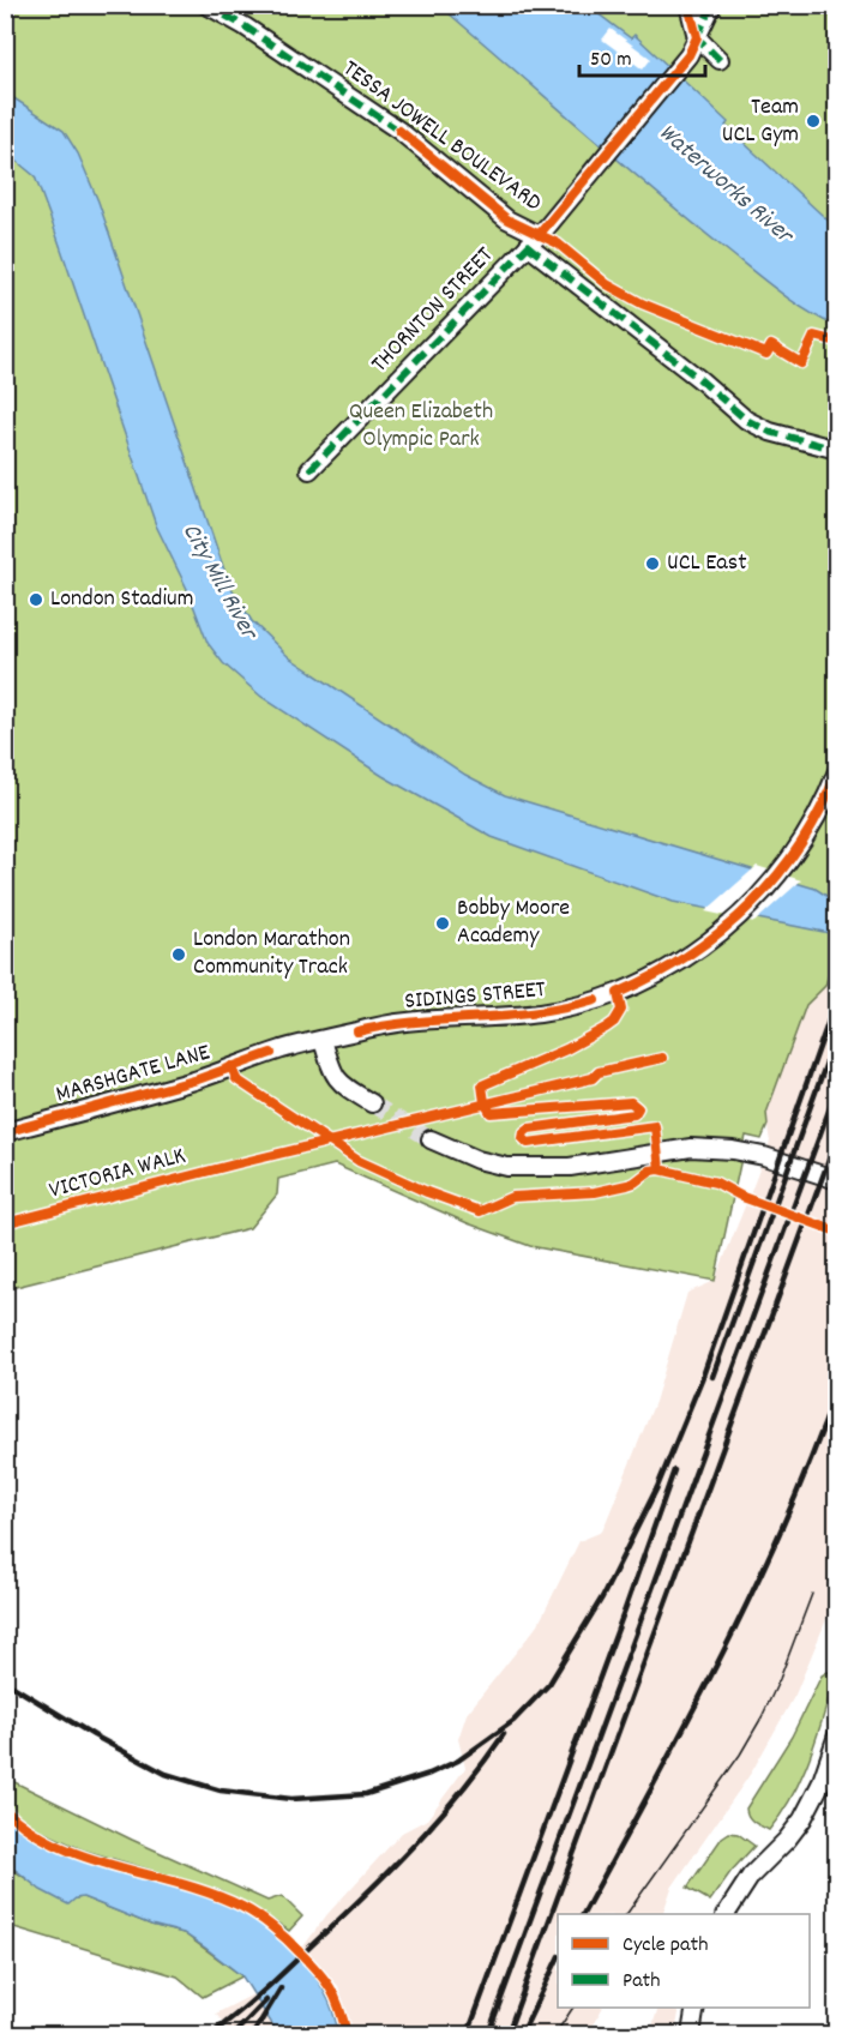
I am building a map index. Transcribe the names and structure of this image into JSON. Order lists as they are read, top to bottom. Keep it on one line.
{"streets":{"street":["TESSA JOWELL BOULEVARD","THORNTON STREET","SIDINGS STREET","MARSHGATE LANE"],"cycle path":["VICTORIA WALK"]},"crossings":[["TESSA JOWELL BOULEVARD","THORNTON STREET"],["SIDINGS STREET","MARSHGATE LANE"]],"water":["Waterworks River","City Mill River"],"parks":["Queen Elizabeth Olympic Park"],"places":["Team UCL Gym","UCL East","London Stadium","Bobby Moore Academy","London Marathon Community Track"],"legend":["Cycle path","Path"],"scale_bar":"50 m"}
